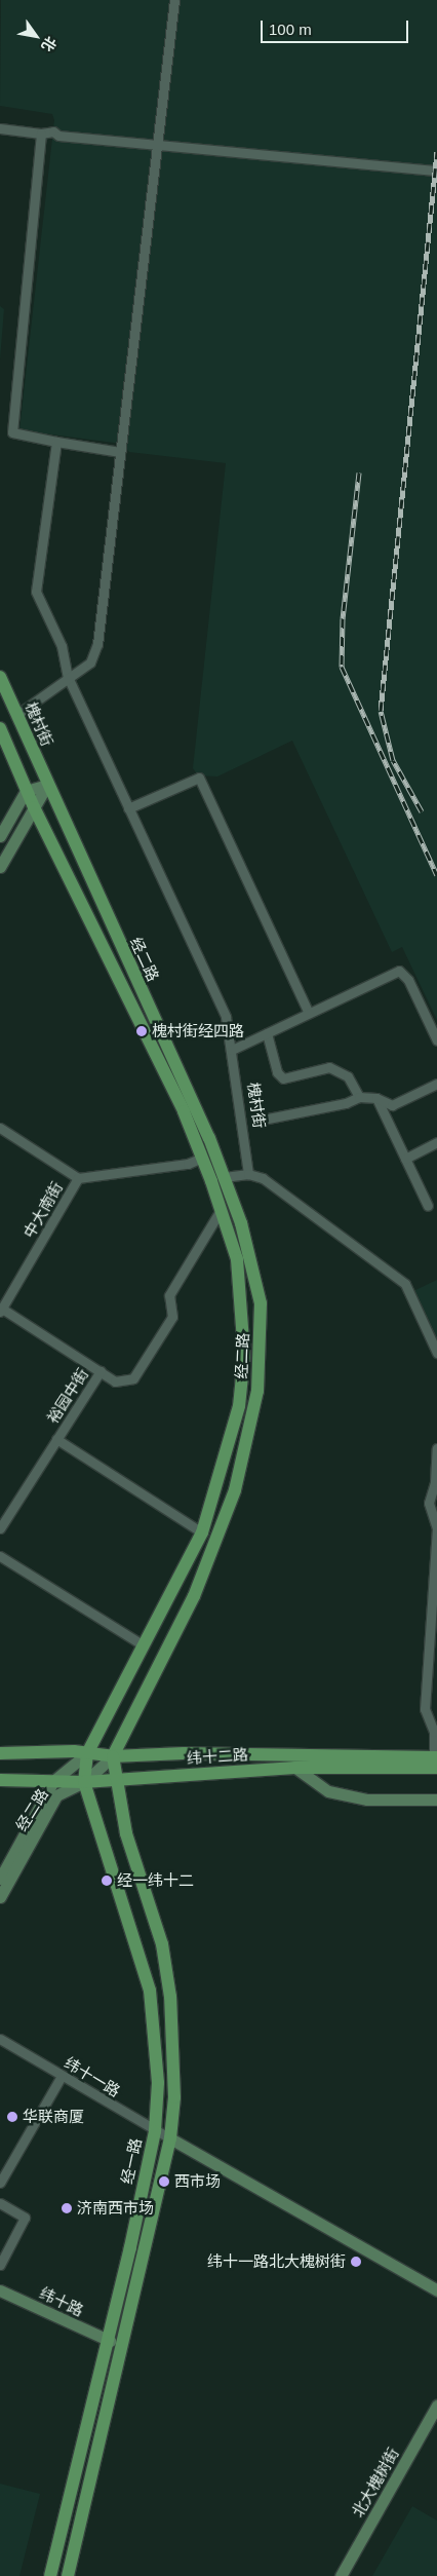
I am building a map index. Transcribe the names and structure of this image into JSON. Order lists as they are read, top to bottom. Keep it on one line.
{"streets":{"main road":["槐村街","经二路","纬十二路","经一路"],"street":["中大南街","裕园中街","纬十一路","纬十路","北大槐树街"]},"crossings":[["槐村街","经二路"],["经二路","中大南街"],["经二路","裕园中街"],["经二路","纬十二路"],["经二路","经一路"],["中大南街","裕园中街"],["纬十二路","经一路"],["纬十一路","经一路"],["经一路","纬十路"]],"places":["槐村街经四路","经一纬十二","华联商厦","西市场","济南西市场","纬十一路北大槐树街"],"scale_bar":"100 m","north":"bottom right"}
